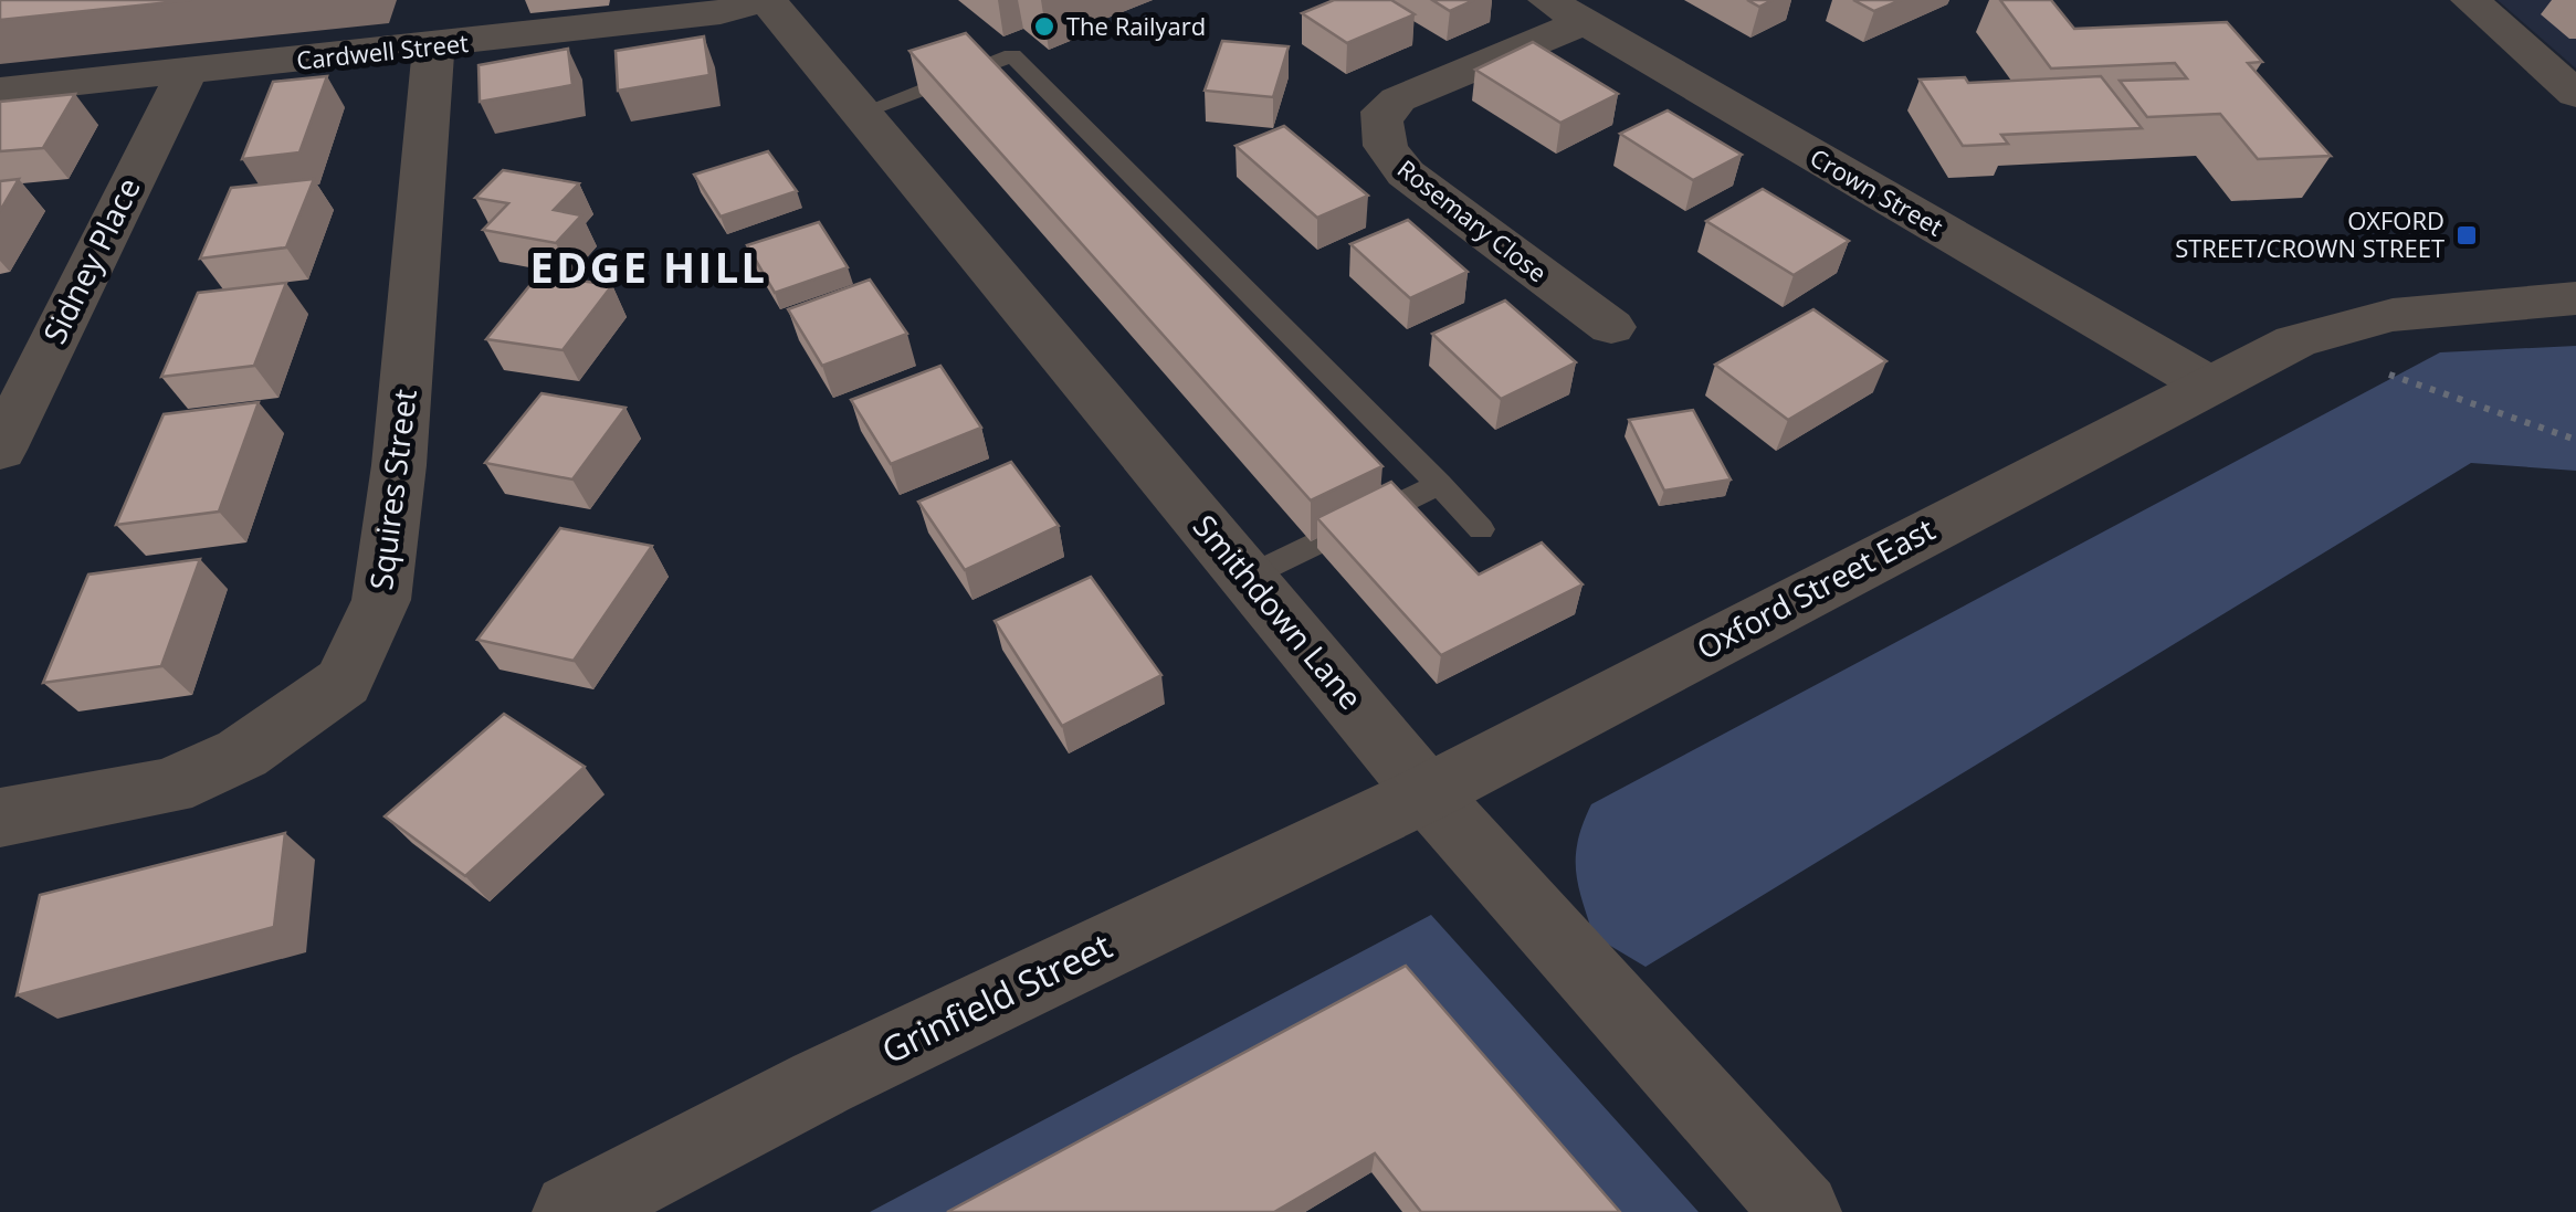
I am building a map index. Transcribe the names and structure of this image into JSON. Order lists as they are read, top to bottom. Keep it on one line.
{"streets":{"street":["Cardwell Street","Crown Street","Rosemary Close","Sidney Place","Squires Street","Oxford Street East","Smithdown Lane","Grinfield Street"]},"crossings":[["Cardwell Street","Sidney Place"],["Cardwell Street","Squires Street"],["Cardwell Street","Smithdown Lane"],["Crown Street","Rosemary Close"],["Crown Street","Oxford Street East"],["Oxford Street East","Smithdown Lane"],["Oxford Street East","Grinfield Street"],["Smithdown Lane","Grinfield Street"]],"districts":["EDGE HILL"],"places":{"other":["The Railyard"],"transit":["OXFORD STREET/CROWN STREET"]}}
